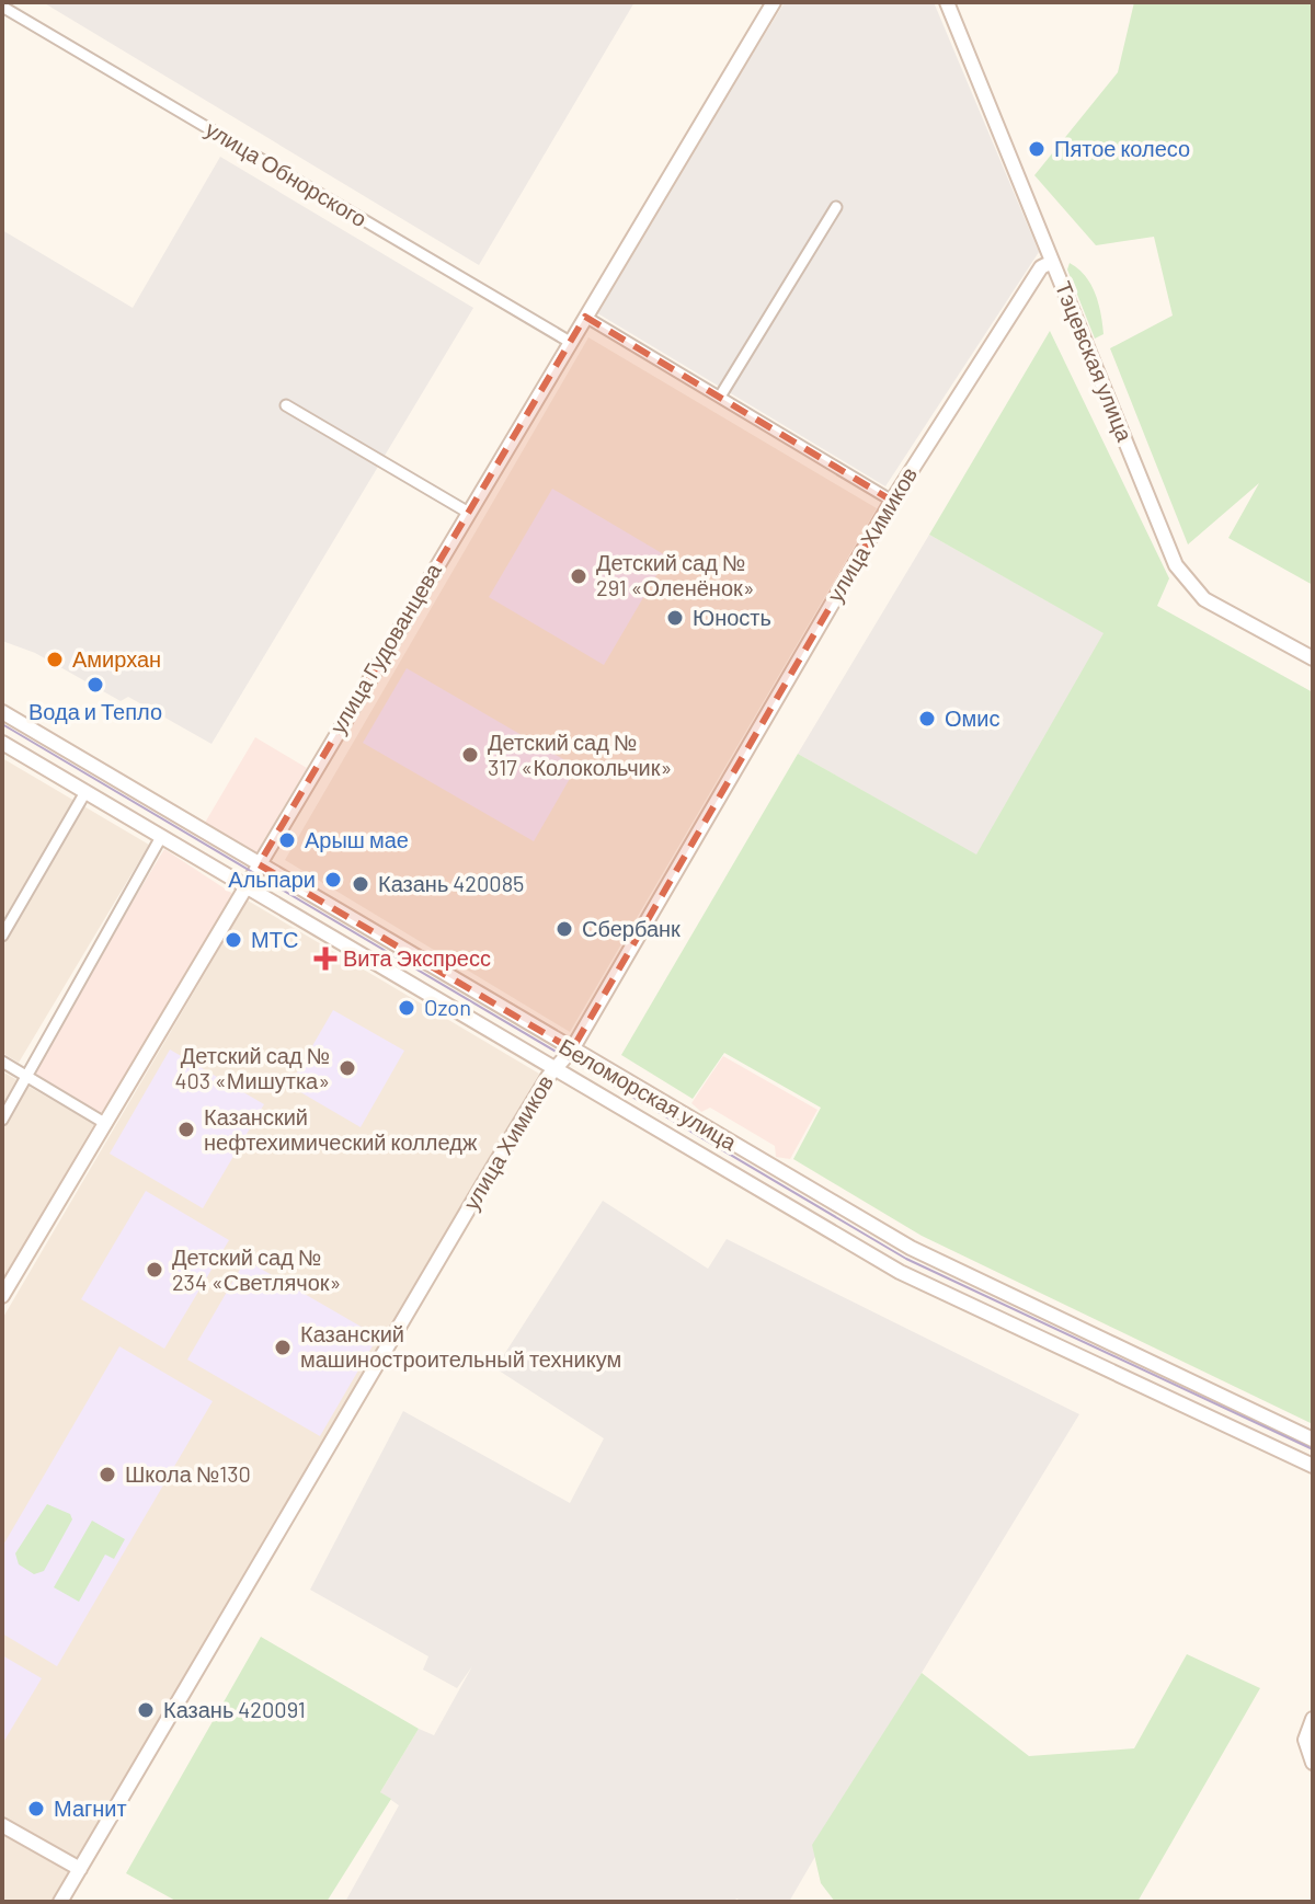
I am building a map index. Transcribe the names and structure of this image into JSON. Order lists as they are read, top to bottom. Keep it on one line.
{"streets":{"main road":["Тэцевская улица","улица Химиков","улица Гудованцева","Беломорская улица"],"street":["улица Обнорского"]},"crossings":[["улица Обнорского","улица Гудованцева"],["Тэцевская улица","улица Химиков"],["улица Химиков","Беломорская улица"],["улица Гудованцева","Беломорская улица"]],"places":{"other":["Пятое колесо","Детский сад № 291 «Оленёнок»","Юность","Амирхан","Вода и Тепло","Омис","Детский сад № 317 «Колокольчик»","Арыш мае","Альпари","Казань 420085","Сбербанк","МТС","Ozon","Детский сад № 403 «Мишутка»","Казанский нефтехимический колледж","Детский сад № 234 «Светлячок»","Казанский машиностроительный техникум","Школа №130","Казань 420091","Магнит"],"health":["Вита Экспресс"]}}
